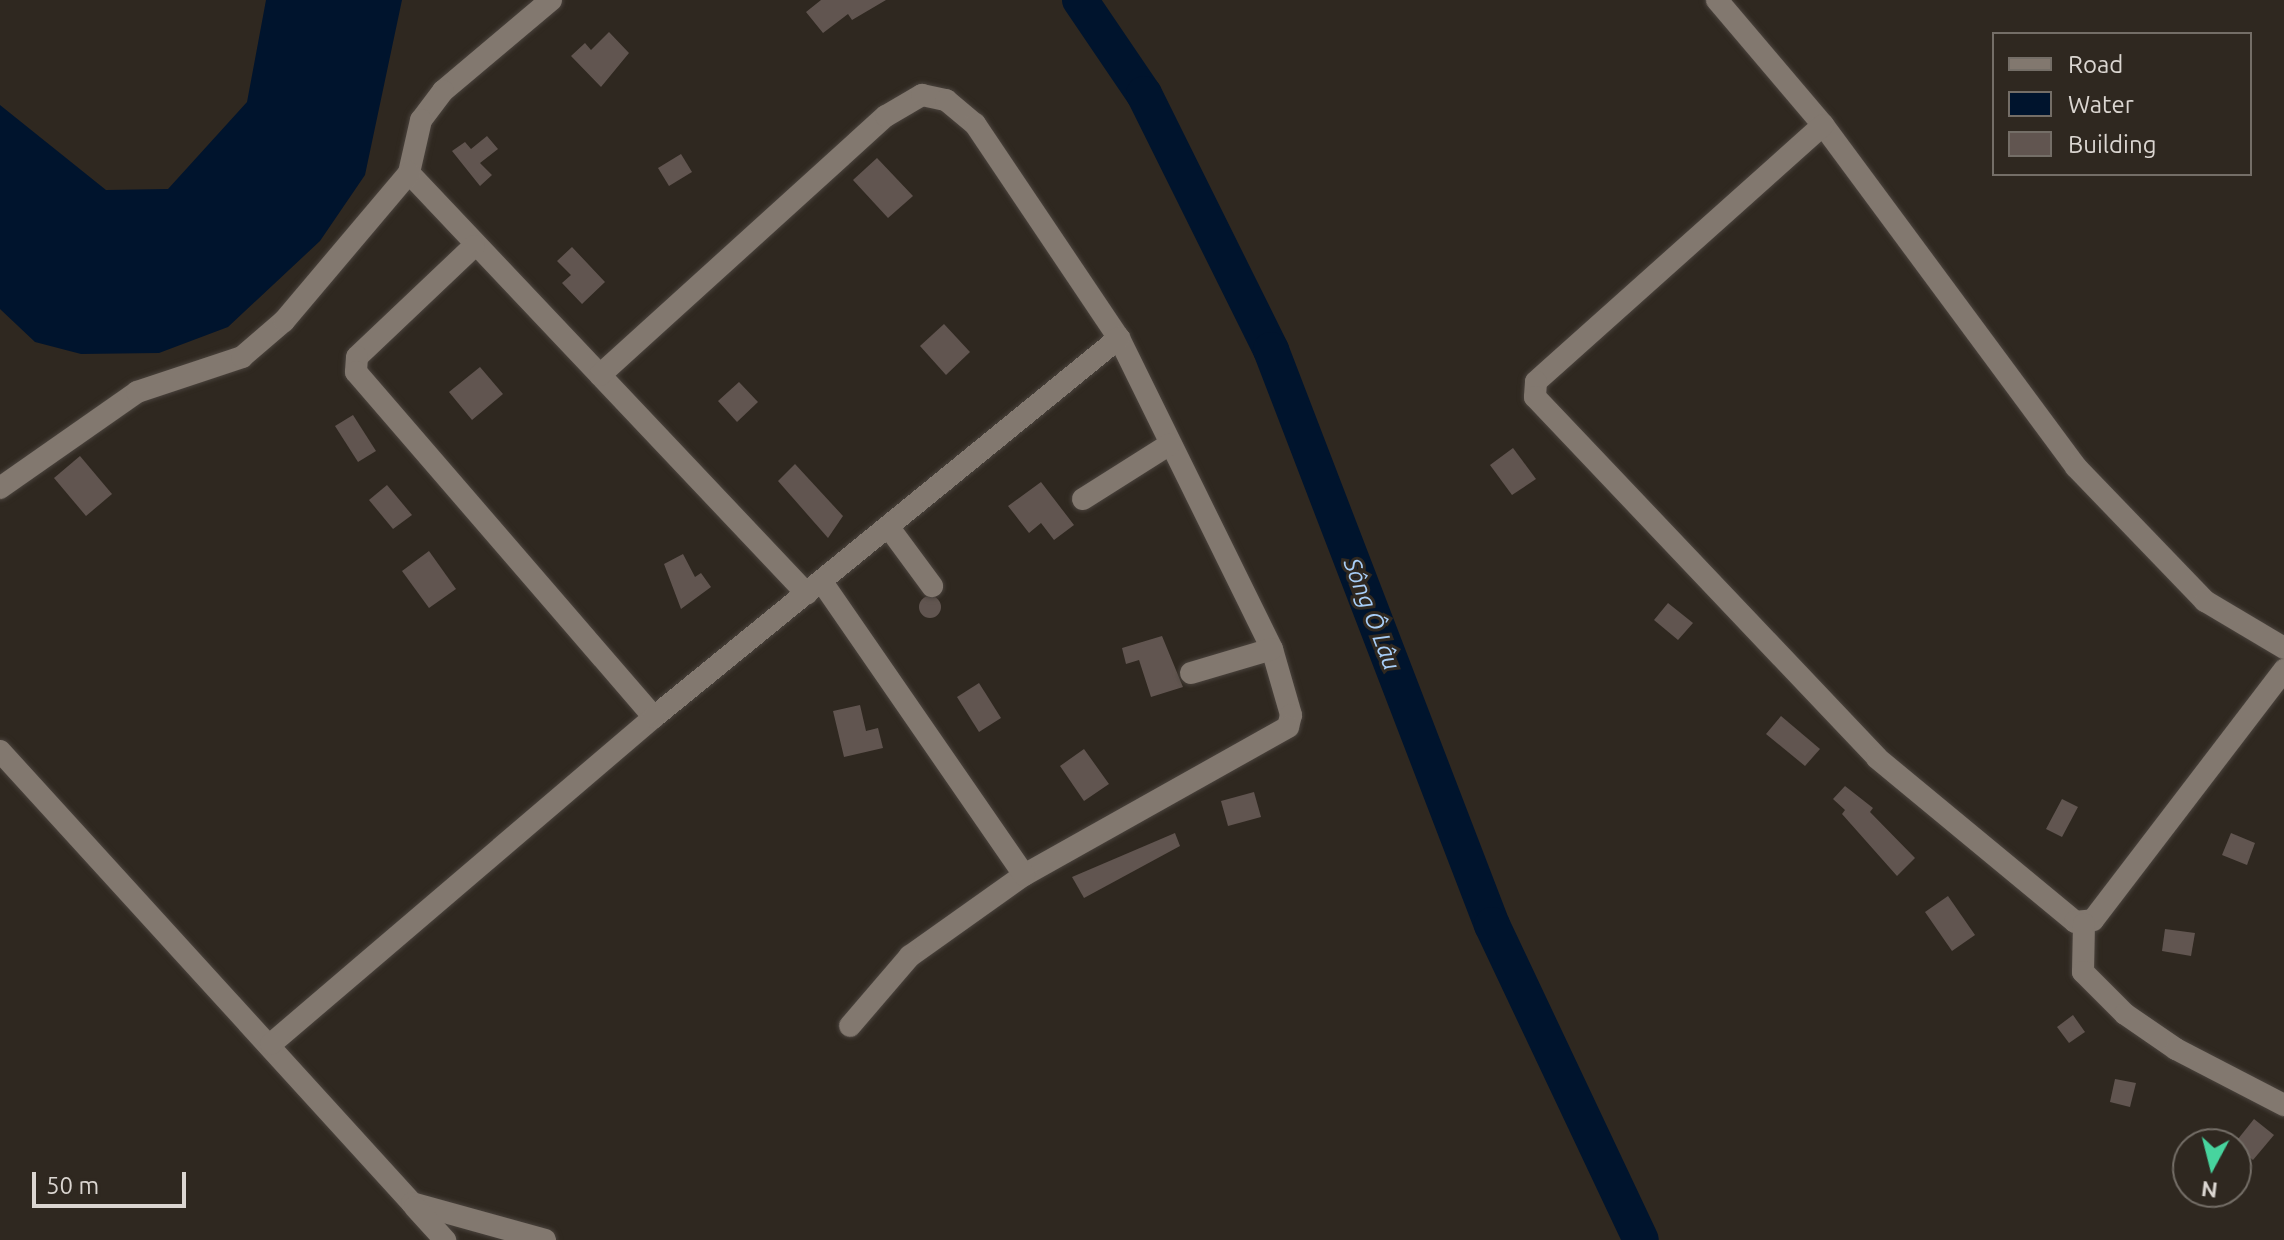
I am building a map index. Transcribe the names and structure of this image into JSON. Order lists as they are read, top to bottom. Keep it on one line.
{"water":["Sông Ô Lâu"],"legend":["Road","Water","Building"],"scale_bar":"50 m","north":"bottom"}
